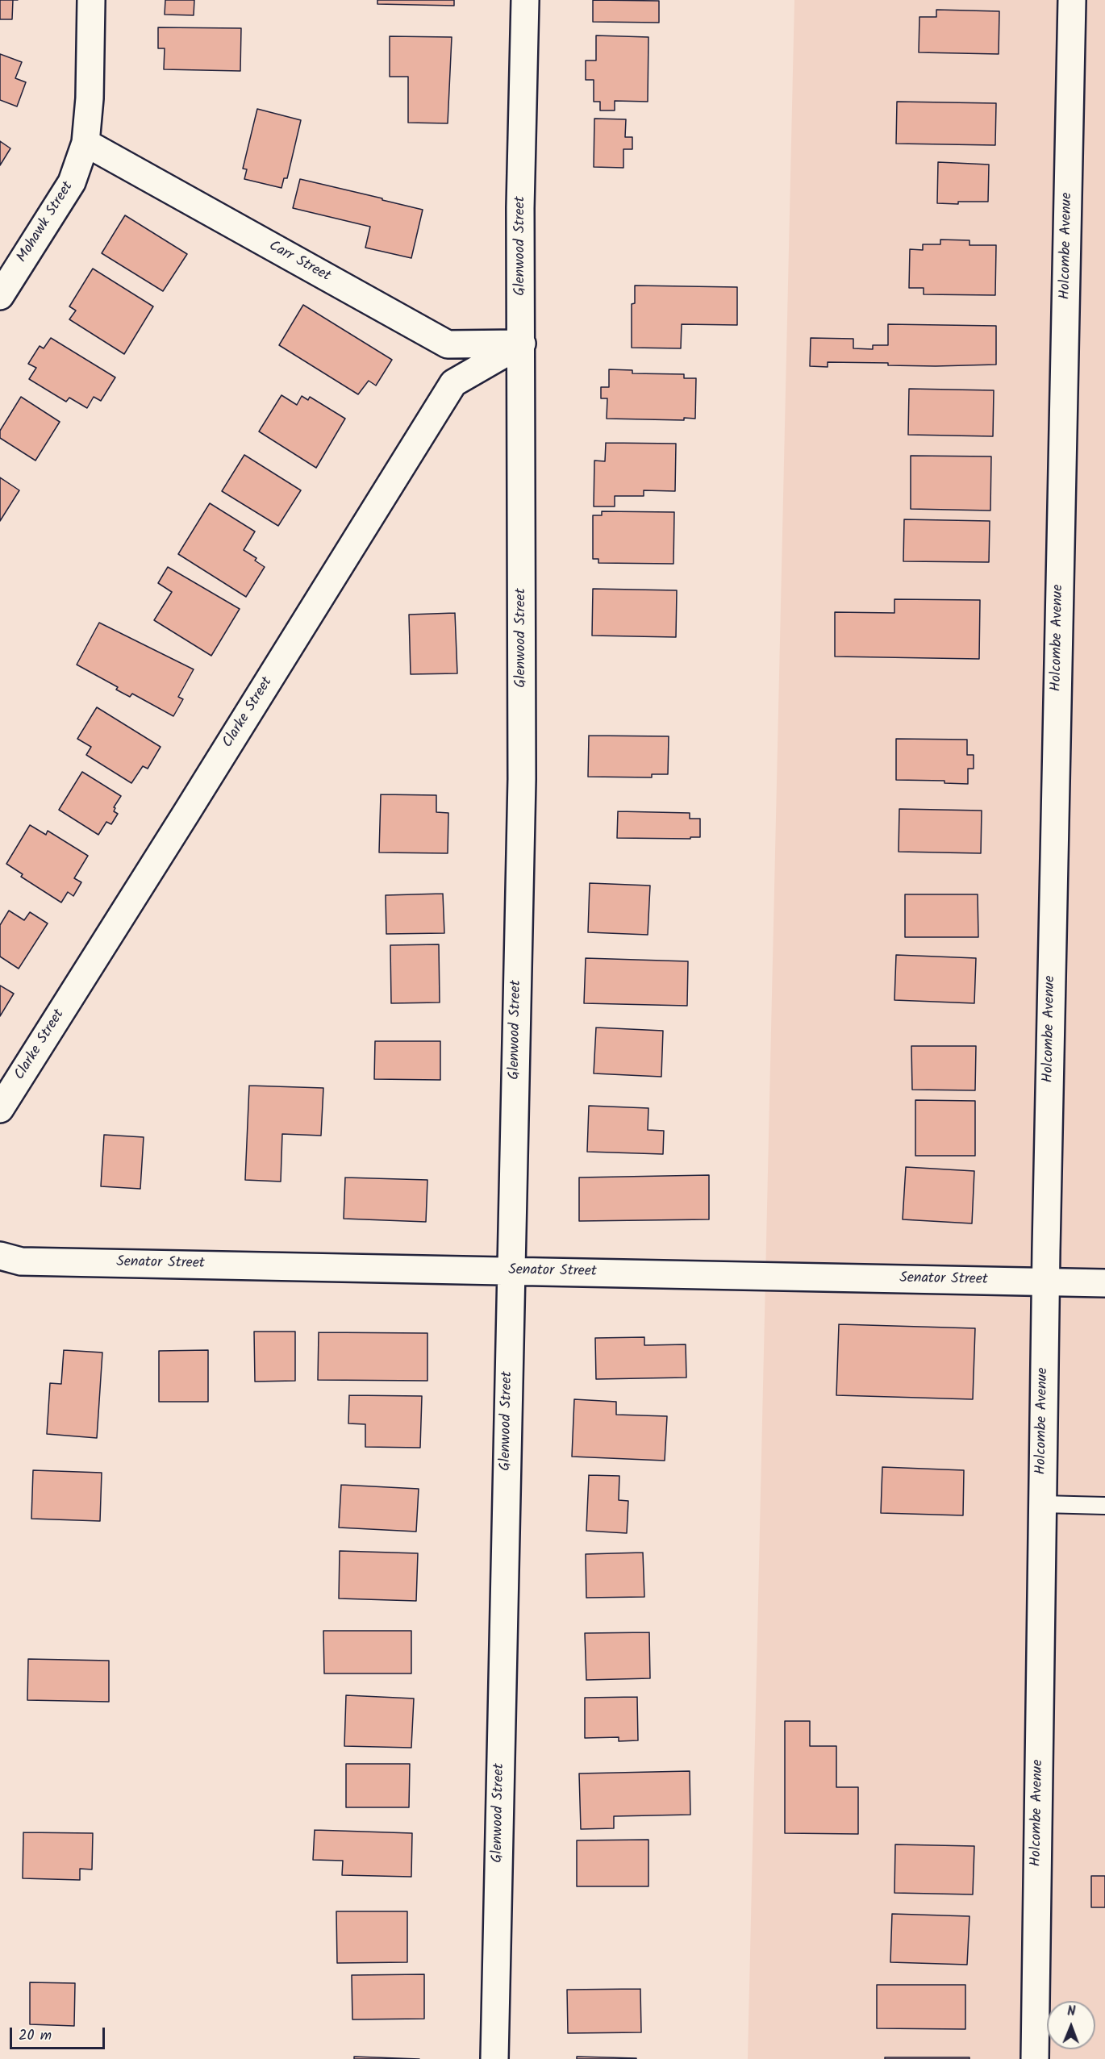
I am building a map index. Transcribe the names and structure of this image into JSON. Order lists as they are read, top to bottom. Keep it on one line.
{"streets":{"street":["Mohawk Street","Glenwood Street","Holcombe Avenue","Carr Street","Clarke Street","Senator Street"]},"crossings":[["Mohawk Street","Carr Street"],["Glenwood Street","Carr Street"],["Glenwood Street","Clarke Street"],["Glenwood Street","Senator Street"],["Holcombe Avenue","Senator Street"],["Carr Street","Clarke Street"]],"scale_bar":"20 m","north":"top"}
